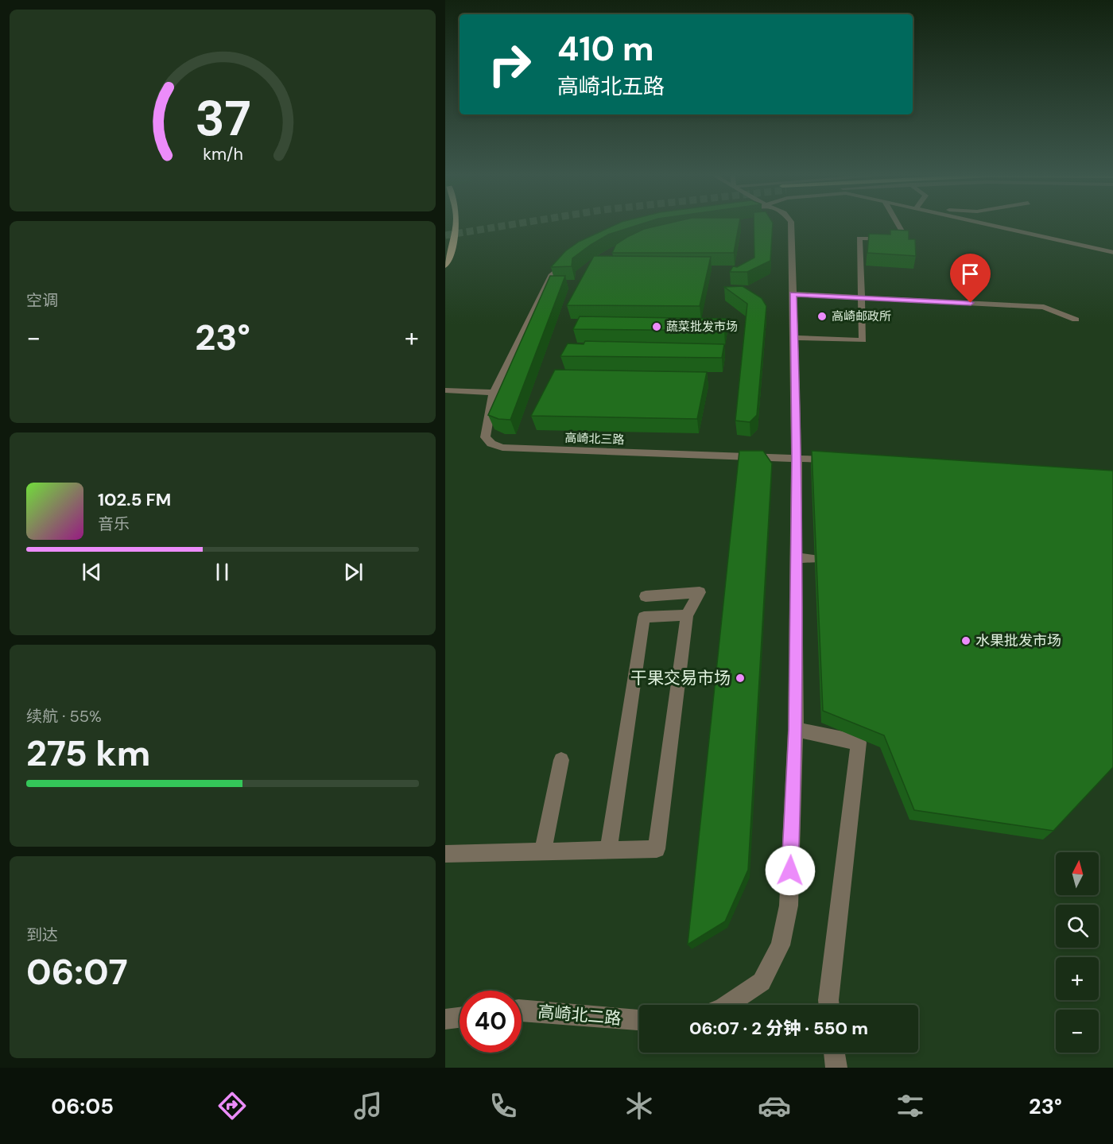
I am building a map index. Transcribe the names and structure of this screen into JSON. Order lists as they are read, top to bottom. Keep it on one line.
{"streets":{"street":["高崎北三路","高崎北二路"]},"places":["高崎邮政所","蔬菜批发市场","水果批发市场","干果交易市场"],"north":"top","page":{"turn":["410 m","高崎北五路"],"tile":["空调",["续航 · 55%","275 km"],["到达","06:07"]],"heat":["−","23°","+"],"song":["102.5 FM","音乐"],"map_buttons":["+","−"],"limit":"40","trip":"06:07 · 2 分钟 · 550 m","tabs":["06:05","23°"],"gauge":["37","km/h"]}}
